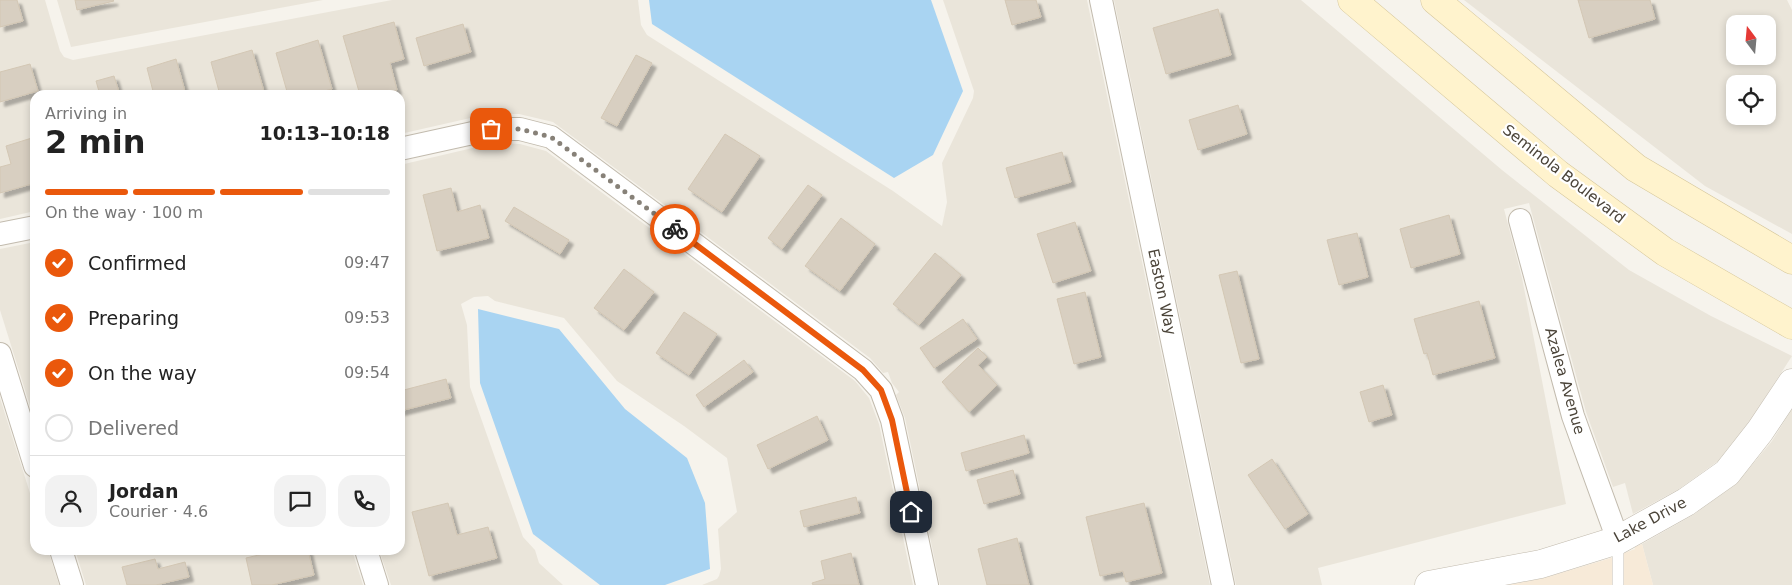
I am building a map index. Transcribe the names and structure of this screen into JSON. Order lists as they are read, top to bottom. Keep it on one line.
{"streets":{"main road":["Seminola Boulevard"],"street":["Easton Way","Azalea Avenue","Lake Drive"]},"crossings":[["Azalea Avenue","Lake Drive"]],"north":"top","page":{"heading":["2 min","Arriving in","10:13–10:18"],"panel":["Jordan","Courier · 4.6"],"bar":"On the way · 100 m","list":[["Confirmed","09:47"],["Preparing","09:53"],["On the way","09:54"],"Delivered"]}}
